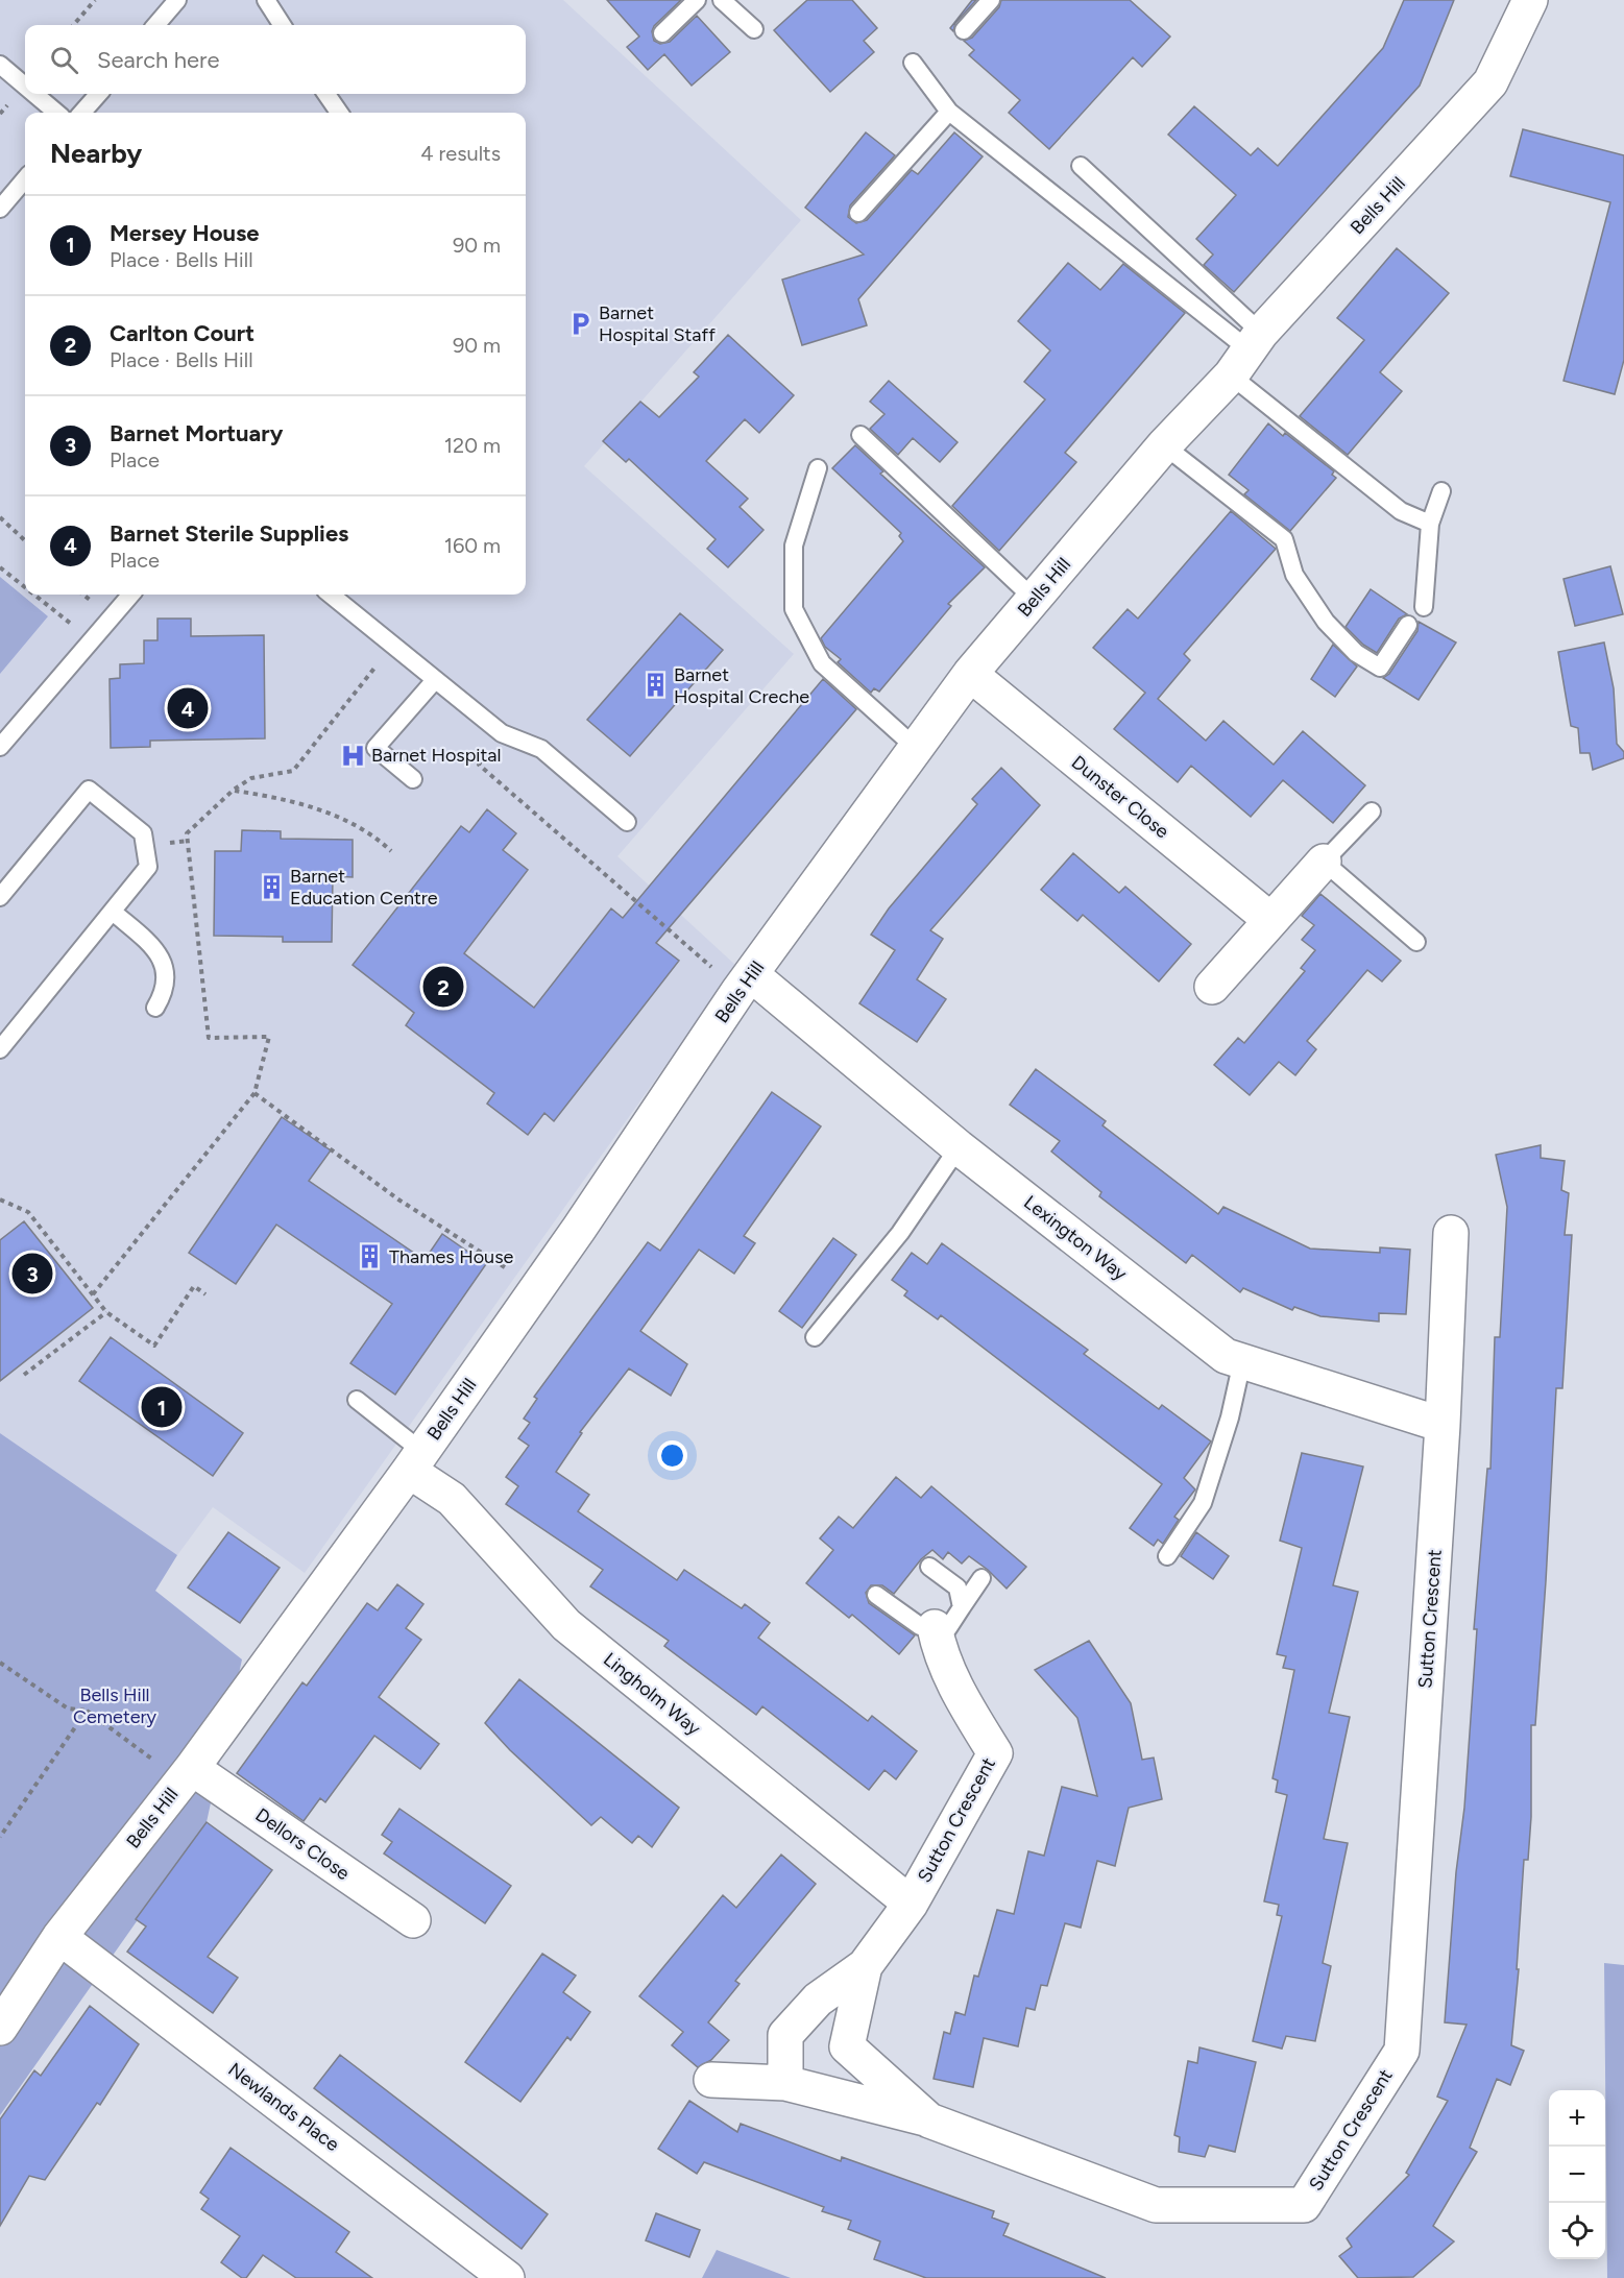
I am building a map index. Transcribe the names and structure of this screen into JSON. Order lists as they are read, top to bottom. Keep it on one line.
{"streets":{"street":["Bells Hill","Dunster Close","Lexington Way","Sutton Crescent","Lingholm Way","Dellors Close","Newlands Place"]},"crossings":[["Bells Hill","Dunster Close"],["Bells Hill","Lexington Way"],["Bells Hill","Lingholm Way"],["Bells Hill","Dellors Close"],["Bells Hill","Newlands Place"],["Lexington Way","Sutton Crescent"],["Sutton Crescent","Lingholm Way"]],"parks":["Bells Hill Cemetery"],"places":{"parking":["Barnet Hospital Staff"],"building":["Barnet Hospital Creche","Barnet Education Centre","Thames House"],"hospital":["Barnet Hospital"]},"page":{"search":"Search here","heading":["Nearby","4 results"],"list":[{"mark":"1","name":"Mersey House","note":"Place · Bells Hill","value":"90 m"},{"mark":"2","name":"Carlton Court","note":"Place · Bells Hill","value":"90 m"},{"mark":"3","name":"Barnet Mortuary","note":"Place","value":"120 m"},{"mark":"4","name":"Barnet Sterile Supplies","note":"Place","value":"160 m"}],"pins":["4","2","3","1"],"map_buttons":["+","−"]}}
